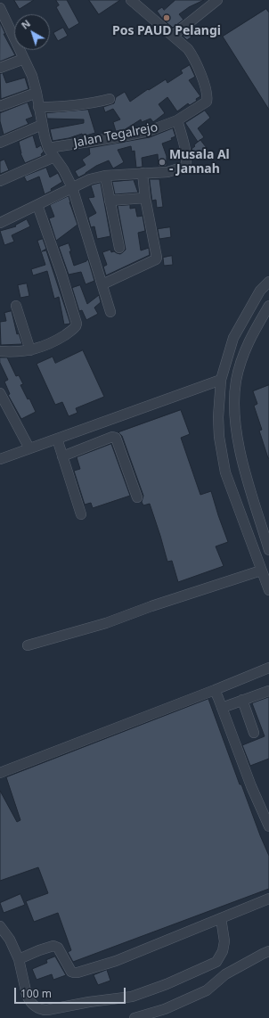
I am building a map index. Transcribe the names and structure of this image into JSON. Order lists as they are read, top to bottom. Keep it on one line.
{"streets":{"street":["Jalan Tegalrejo"]},"places":["Pos PAUD Pelangi","Musala Al - Jannah"],"scale_bar":"100 m","north":"top left"}
